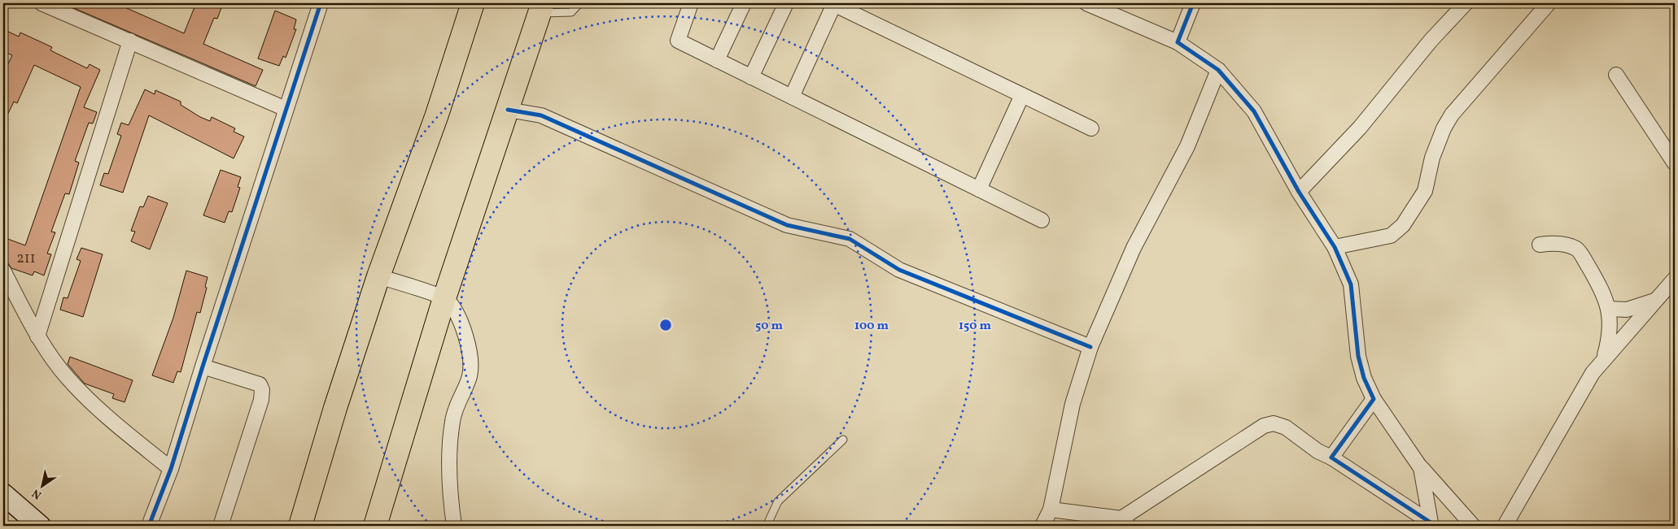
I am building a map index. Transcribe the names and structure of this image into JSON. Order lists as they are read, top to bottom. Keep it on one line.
{"house_numbers":["211"],"north":"bottom left","rings":["50 m","100 m","150 m"]}
